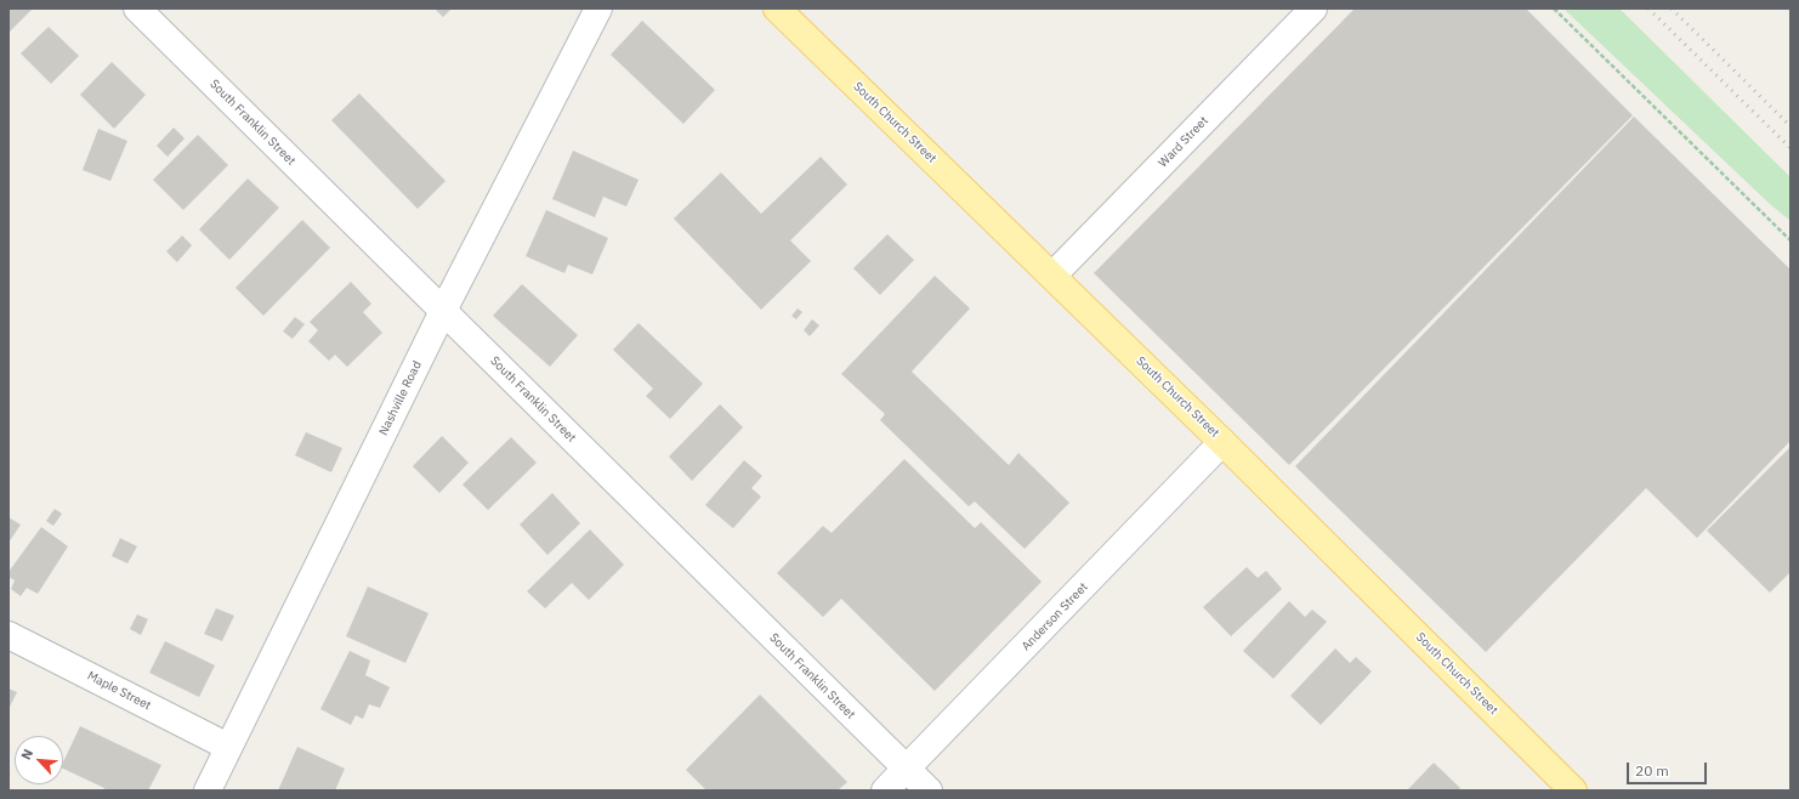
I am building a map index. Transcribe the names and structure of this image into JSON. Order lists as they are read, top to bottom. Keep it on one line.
{"streets":{"main road":["South Church Street"],"street":["South Franklin Street","Ward Street","Nashville Road","Anderson Street","Maple Street"]},"crossings":[["South Franklin Street","Nashville Road"],["South Franklin Street","Anderson Street"],["South Church Street","Ward Street"],["South Church Street","Anderson Street"],["Nashville Road","Maple Street"]],"scale_bar":"20 m","north":"top left"}
